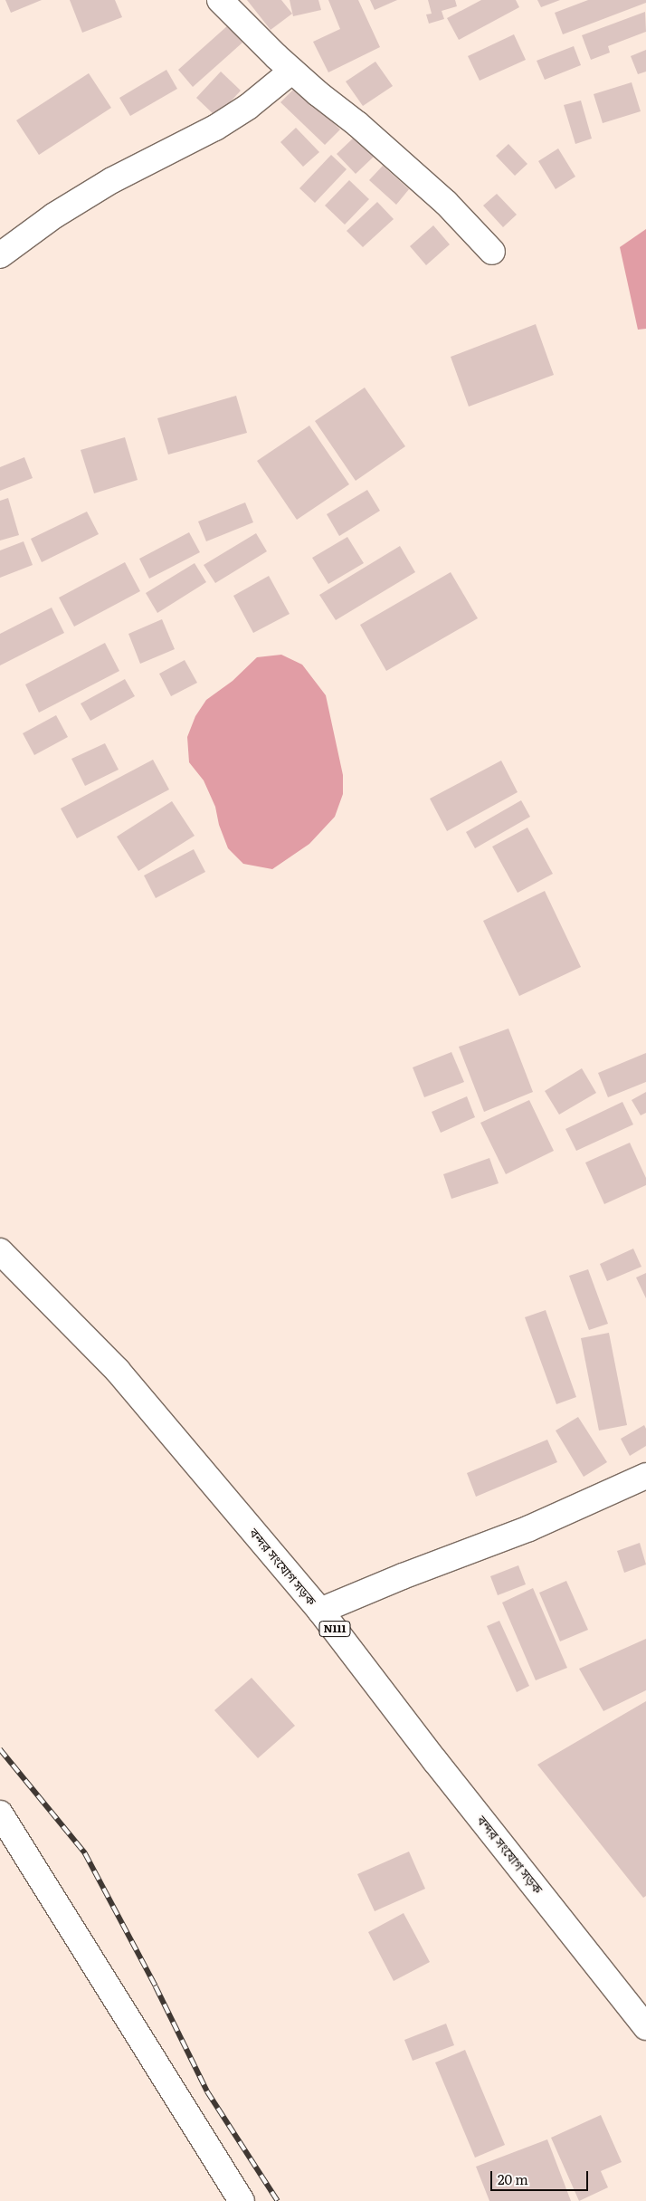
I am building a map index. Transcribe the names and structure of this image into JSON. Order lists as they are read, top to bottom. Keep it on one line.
{"streets":{"main road":["বন্দর সংযোগ সড়ক","N111"]},"scale_bar":"20 m"}
